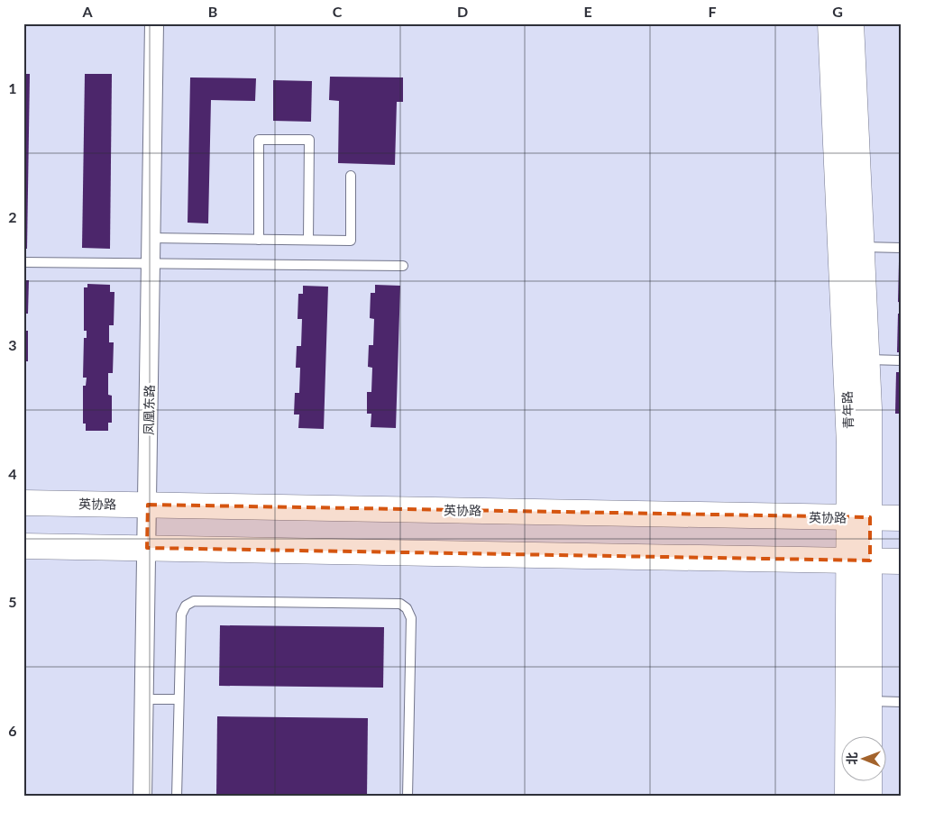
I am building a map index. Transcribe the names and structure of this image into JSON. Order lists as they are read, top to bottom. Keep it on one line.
{"streets":{"street":["凤凰东路","青年路","英协路"]},"crossings":[["凤凰东路","英协路"],["青年路","英协路"]],"north":"left","grid":{"columns":["A","B","C","D","E","F","G"],"rows":["1","2","3","4","5","6"]}}
